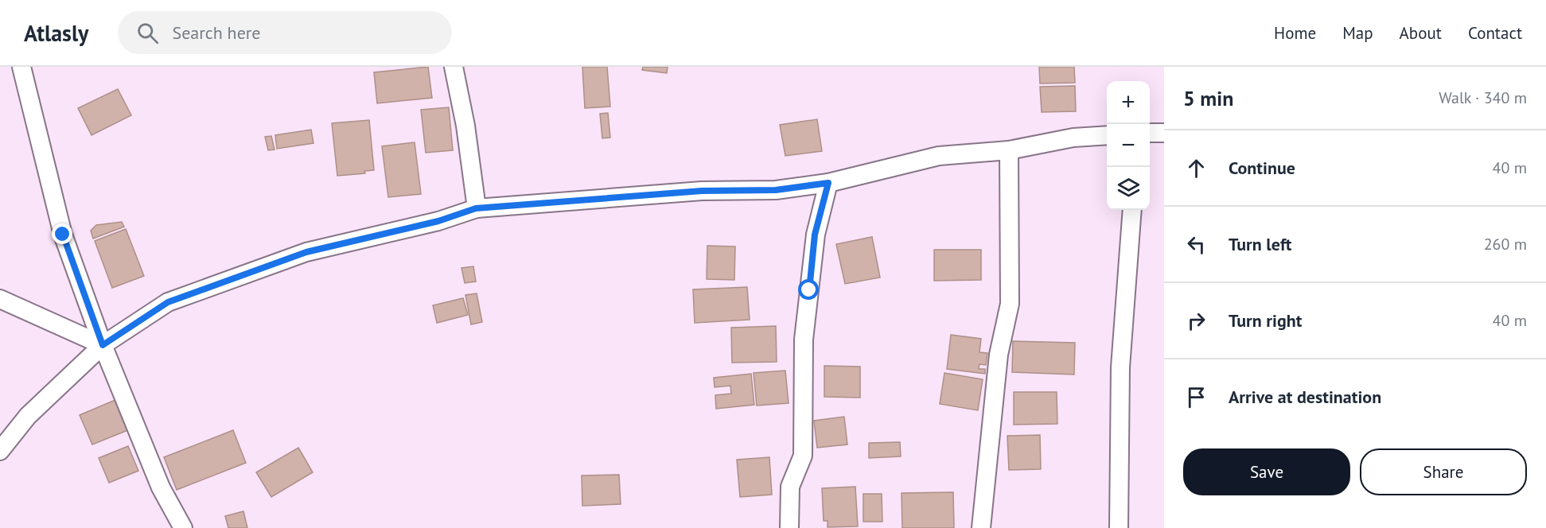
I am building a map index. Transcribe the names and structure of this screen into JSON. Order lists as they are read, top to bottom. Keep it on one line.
{"page":{"header":"Atlasly","search":"Search here","nav":["Home","Map","About","Contact"],"heading":["5 min","Walk · 340 m"],"map_buttons":["+","−"],"list":[["Continue","40 m"],["Turn left","260 m"],["Turn right","40 m"],"Arrive at destination"],"buttons":["Save","Share"]}}
